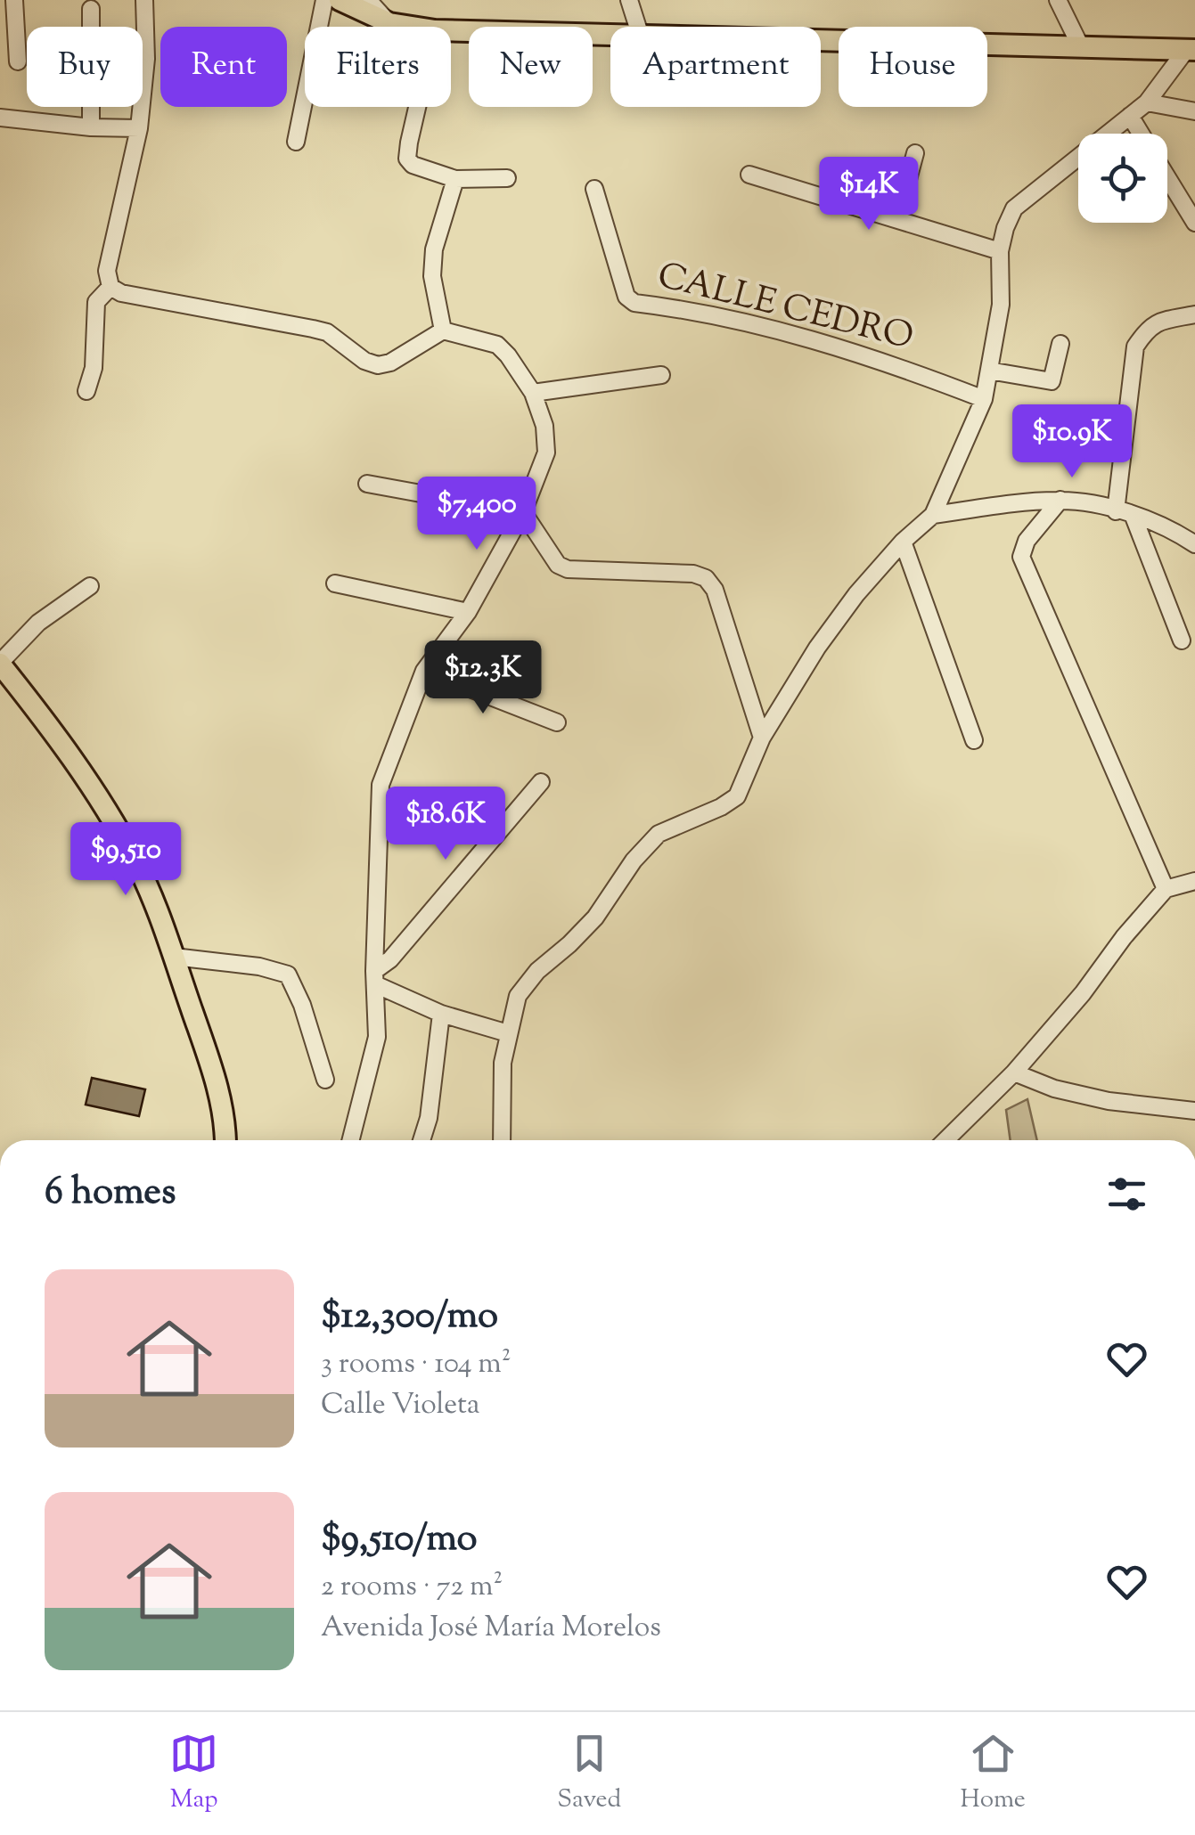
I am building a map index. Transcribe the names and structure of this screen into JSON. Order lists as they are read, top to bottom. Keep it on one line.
{"streets":{"street":["CALLE CEDRO"]},"page":{"chip":["Buy","Rent","Filters","New","Apartment","House"],"price":["$14K","$10.9K","$7,400","$12.3K","$18.6K","$9,510"],"heading":"6 homes","list":[{"name":"$12,300/mo","note":"3 rooms · 104 m² · Calle Violeta"},{"name":"$9,510/mo","note":"2 rooms · 72 m² · Avenida José María Morelos"}],"tabs":["Map","Saved","Home"]}}
